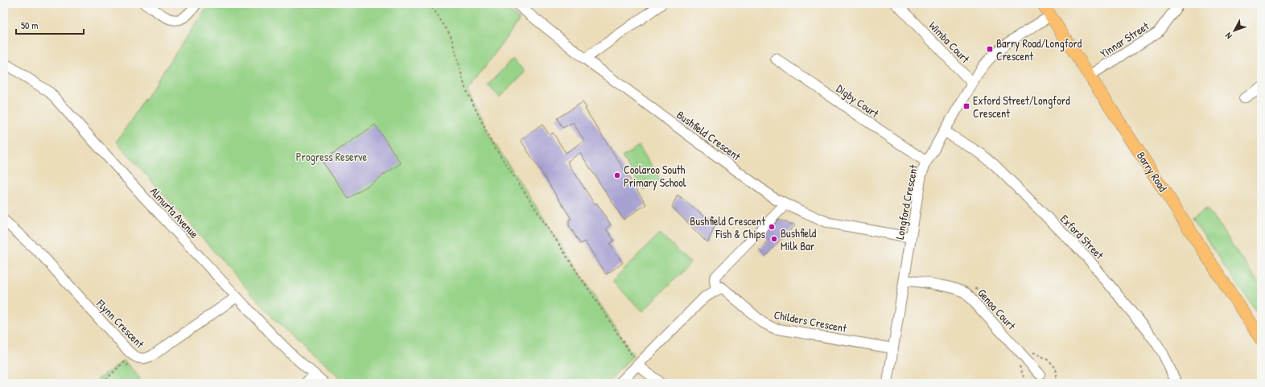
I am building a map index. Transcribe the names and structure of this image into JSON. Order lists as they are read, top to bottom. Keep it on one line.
{"streets":{"main road":["Barry Road"],"street":["Yinnar Street","Wimba Court","Digby Court","Bushfield Crescent","Longford Crescent","Almurta Avenue","Exford Street","Genoa Court","Childers Crescent","Flynn Crescent"]},"crossings":[["Yinnar Street","Barry Road"],["Wimba Court","Longford Crescent"],["Digby Court","Longford Crescent"],["Bushfield Crescent","Longford Crescent"],["Barry Road","Longford Crescent"],["Longford Crescent","Exford Street"],["Longford Crescent","Genoa Court"],["Longford Crescent","Childers Crescent"],["Almurta Avenue","Flynn Crescent"]],"parks":["Progress Reserve"],"places":{"transit":["Barry Road/Longford Crescent","Exford Street/Longford Crescent"],"other":["Coolaroo South Primary School","Bushfield Crescent Fish & Chips","Bushfield Milk Bar"]},"scale_bar":"50 m","north":"bottom left"}
